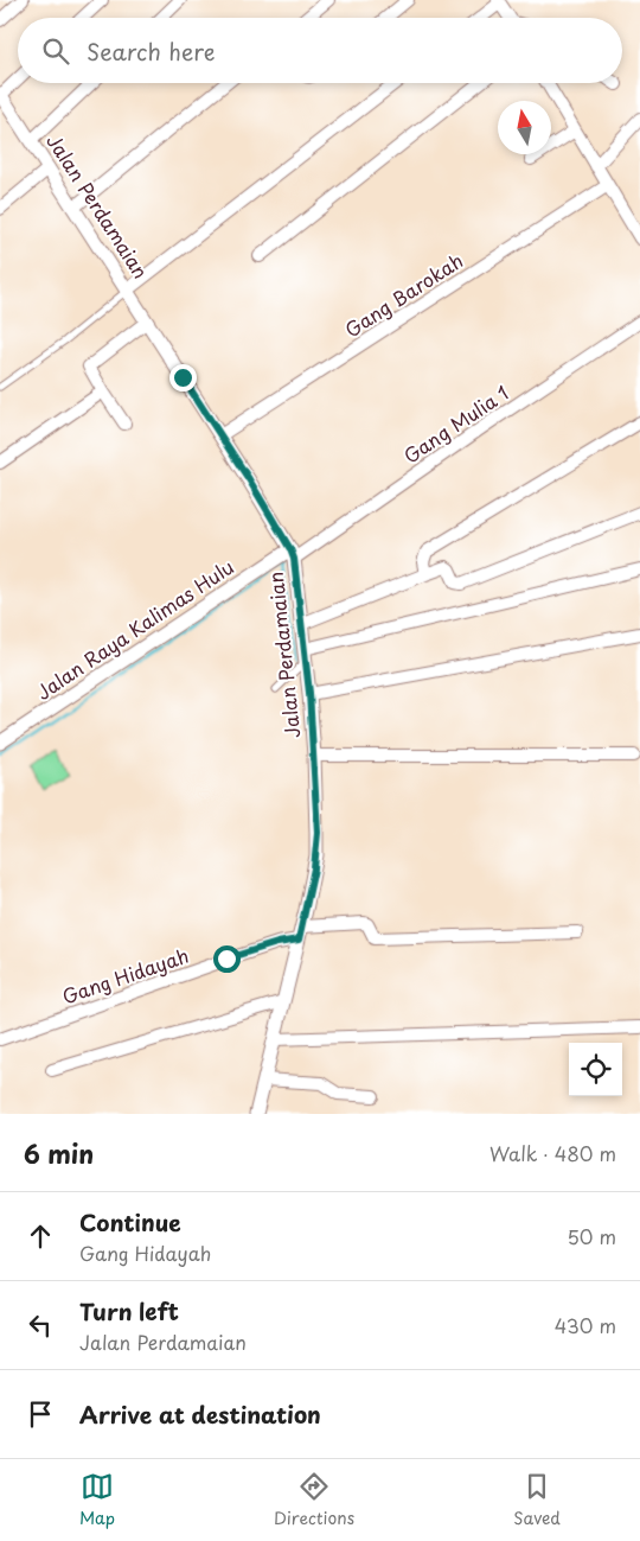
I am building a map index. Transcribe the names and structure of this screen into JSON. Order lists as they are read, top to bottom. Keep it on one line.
{"streets":{"street":["Jalan Perdamaian","Gang Barokah","Gang Mulia 1","Jalan Raya Kalimas Hulu","Gang Hidayah"]},"crossings":[["Jalan Perdamaian","Gang Barokah"],["Jalan Perdamaian","Gang Mulia 1"],["Jalan Perdamaian","Jalan Raya Kalimas Hulu"],["Jalan Perdamaian","Gang Hidayah"],["Gang Mulia 1","Jalan Raya Kalimas Hulu"]],"north":"top","page":{"search":"Search here","heading":["6 min","Walk · 480 m"],"list":[["Continue","Gang Hidayah","50 m"],["Turn left","Jalan Perdamaian","430 m"],"Arrive at destination"],"nav":["Map","Directions","Saved"]}}
